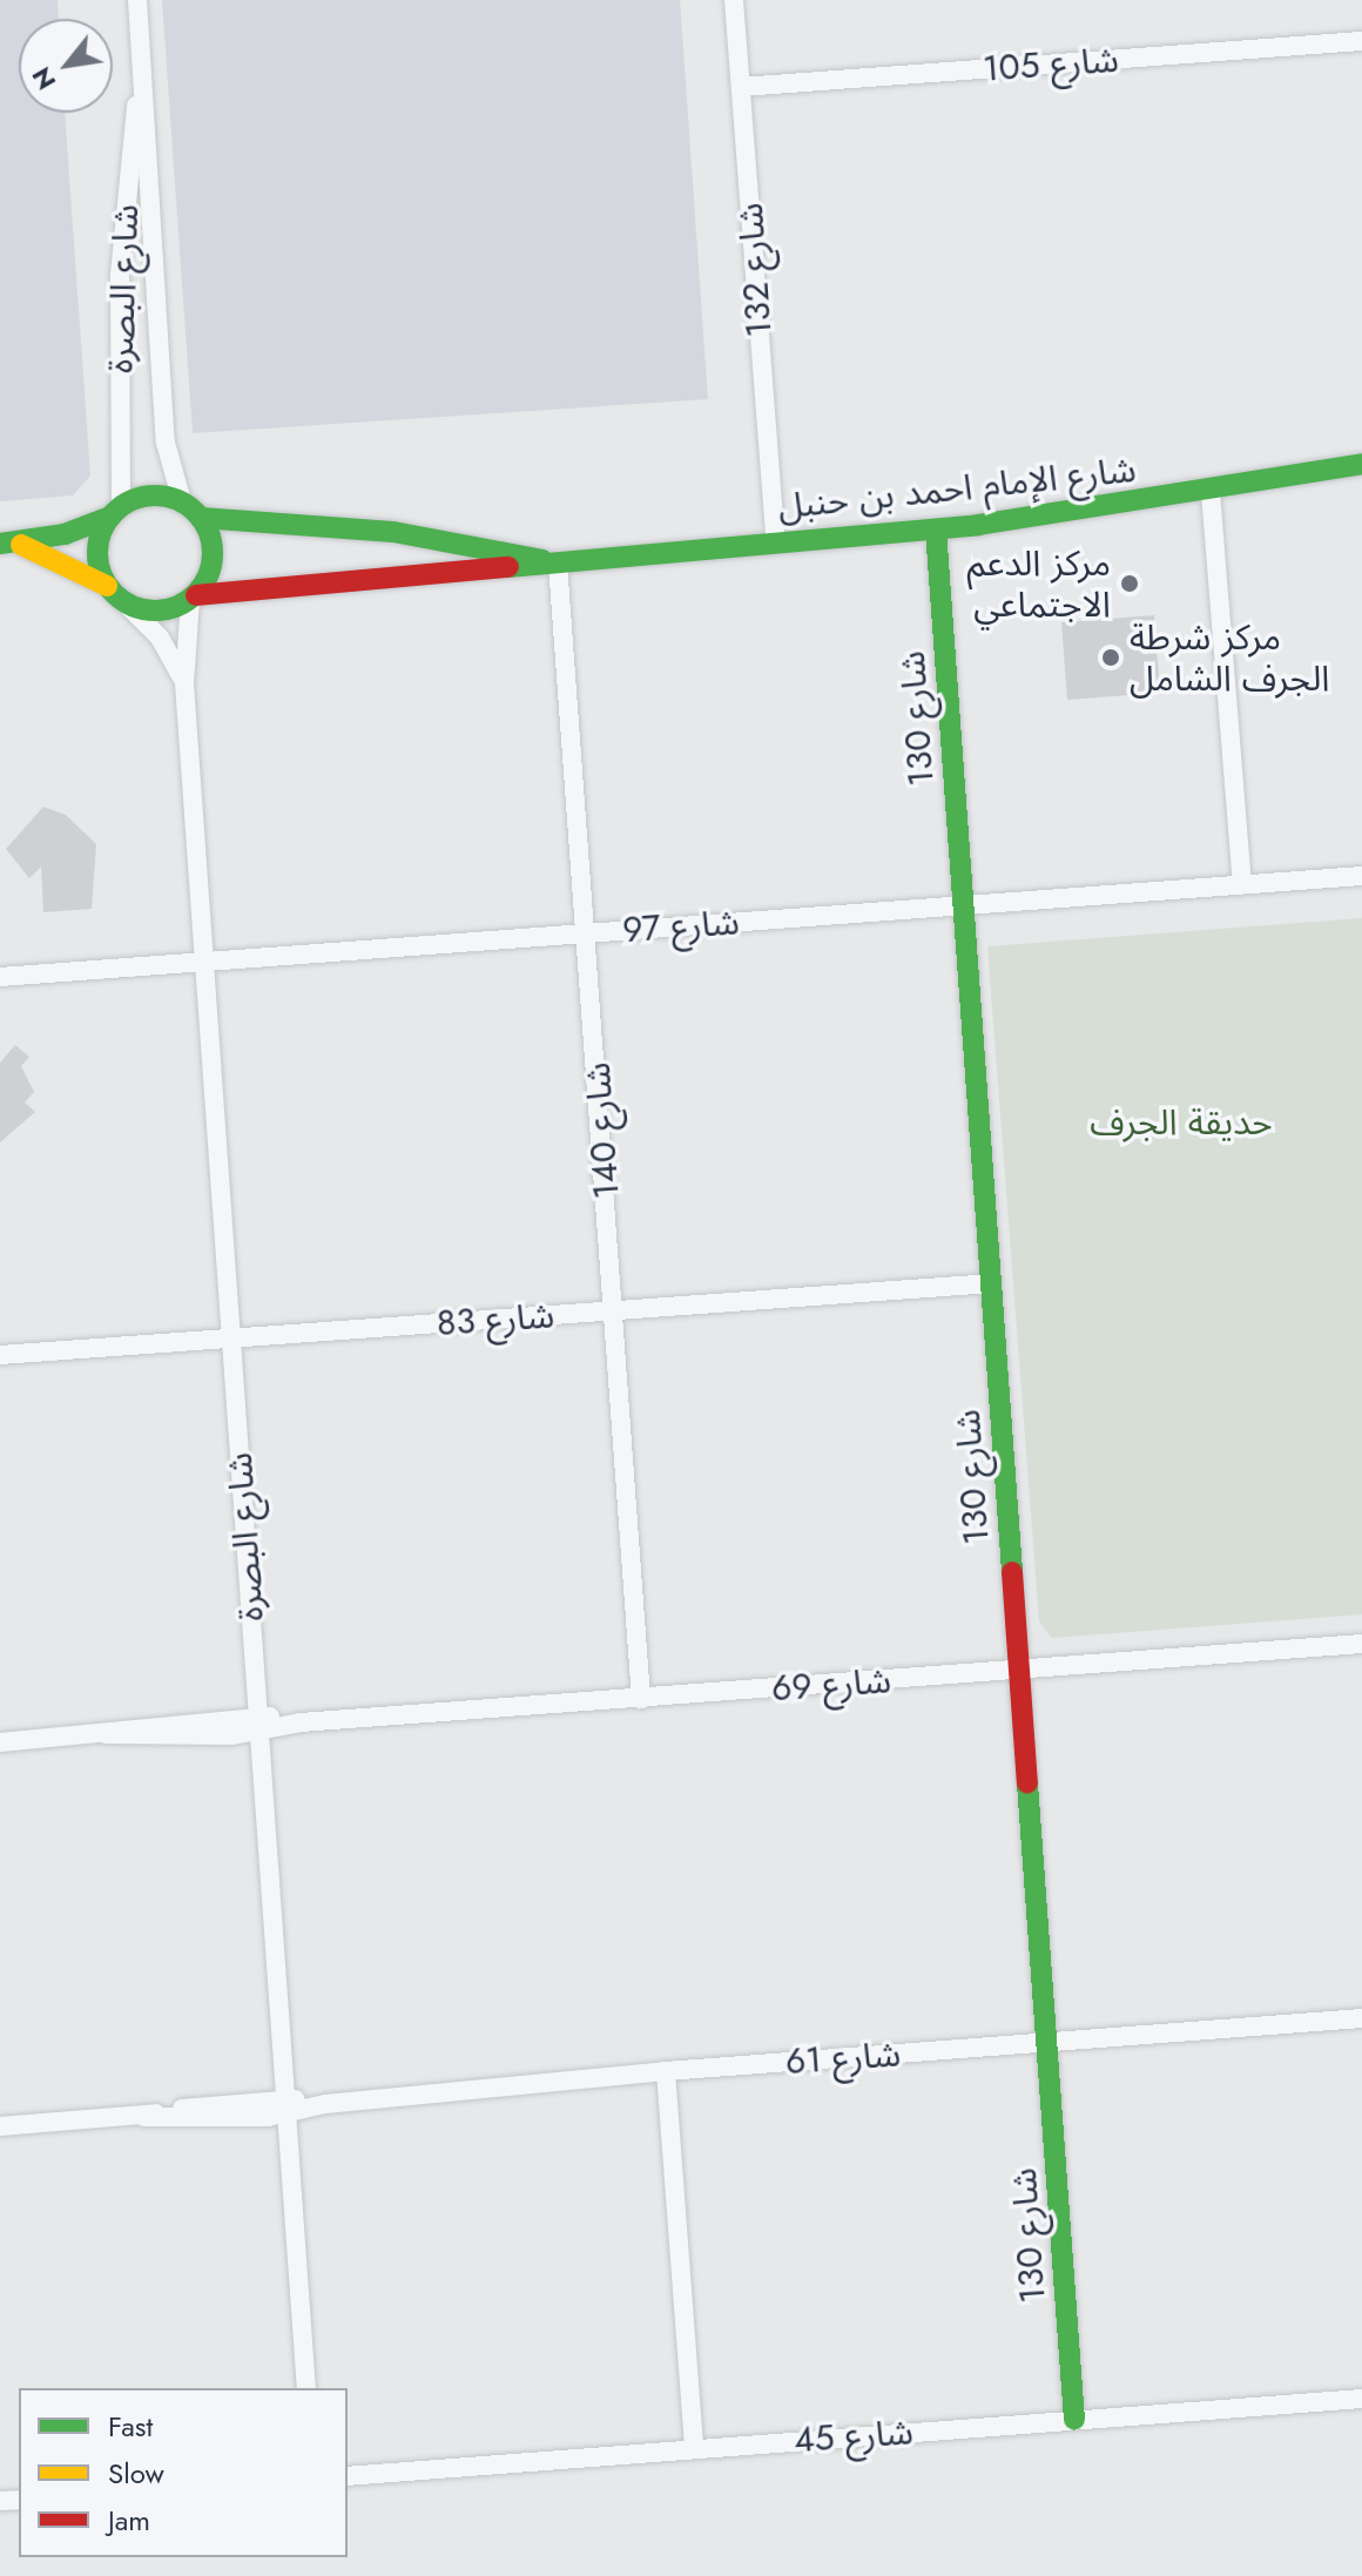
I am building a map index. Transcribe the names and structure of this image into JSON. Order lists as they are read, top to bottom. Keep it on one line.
{"streets":{"street":["شارع 105","شارع 132","شارع البصرة","شارع الإمام احمد بن حنبل","شارع 130","شارع 97","شارع 140","شارع 83","شارع 69","شارع 61","شارع 45"]},"crossings":[["شارع 105","شارع 132"],["شارع 132","شارع الإمام احمد بن حنبل"],["شارع البصرة","شارع الإمام احمد بن حنبل"],["شارع البصرة","شارع 97"],["شارع البصرة","شارع 83"],["شارع البصرة","شارع 69"],["شارع البصرة","شارع 61"],["شارع الإمام احمد بن حنبل","شارع 130"],["شارع الإمام احمد بن حنبل","شارع 140"],["شارع 130","شارع 97"],["شارع 130","شارع 83"],["شارع 130","شارع 69"],["شارع 130","شارع 61"],["شارع 130","شارع 45"],["شارع 97","شارع 140"],["شارع 140","شارع 83"],["شارع 140","شارع 69"]],"parks":["حديقة الجرف"],"places":["مركز الدعم الاجتماعي","مركز شرطة الجرف الشامل"],"legend":["Fast","Slow","Jam"],"north":"bottom left"}
